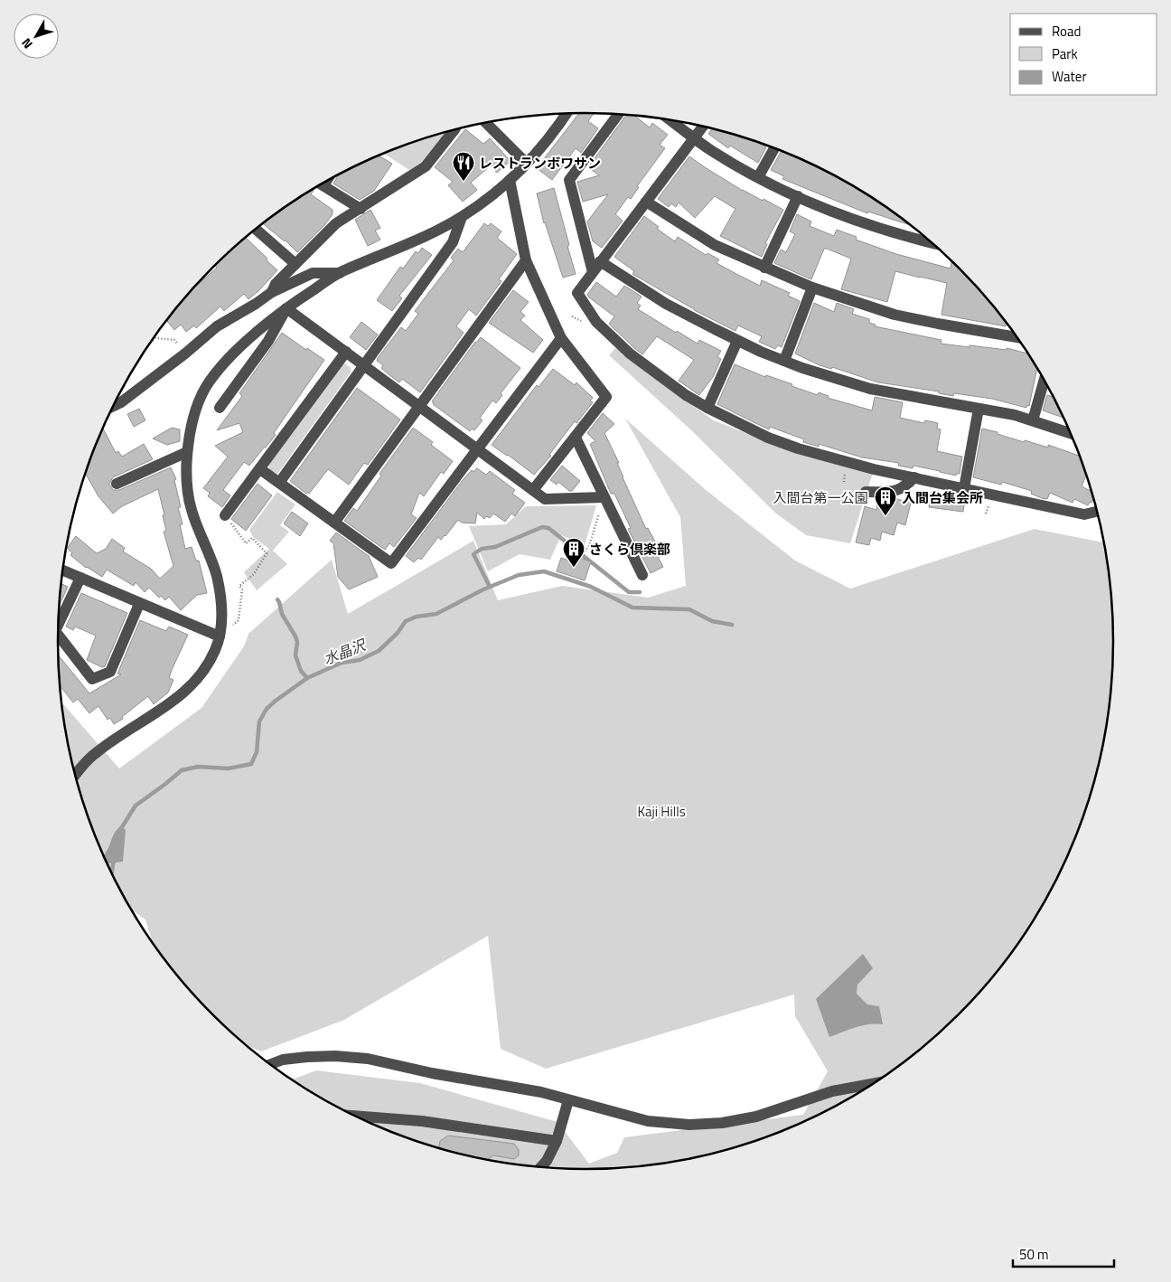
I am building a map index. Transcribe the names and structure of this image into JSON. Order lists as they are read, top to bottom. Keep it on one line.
{"water":["水晶沢"],"parks":["入間台第一公園","Kaji Hills"],"places":{"restaurant":["レストランボワサン"],"building":["入間台集会所","さくら倶楽部"]},"legend":["Road","Park","Water"],"scale_bar":"50 m","north":"bottom left"}
